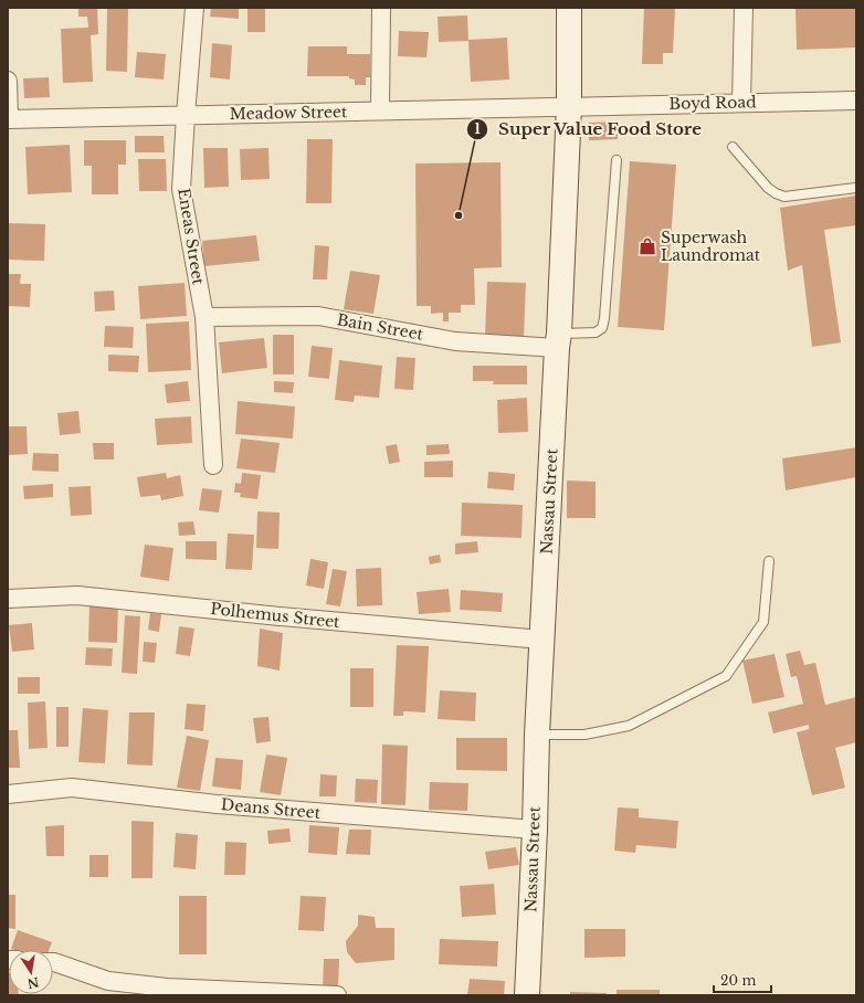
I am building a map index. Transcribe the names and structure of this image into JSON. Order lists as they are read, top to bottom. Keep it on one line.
{"streets":{"main road":["Nassau Street"],"street":["Boyd Road","Meadow Street","Eneas Street","Bain Street","Polhemus Street","Deans Street"]},"crossings":[["Boyd Road","Meadow Street"],["Boyd Road","Nassau Street"],["Meadow Street","Eneas Street"],["Meadow Street","Nassau Street"],["Eneas Street","Bain Street"],["Bain Street","Nassau Street"],["Nassau Street","Polhemus Street"],["Nassau Street","Deans Street"]],"places":{"other":["Super Value Food Store"],"shop":["Superwash Laundromat"]},"scale_bar":"20 m","north":"bottom"}
